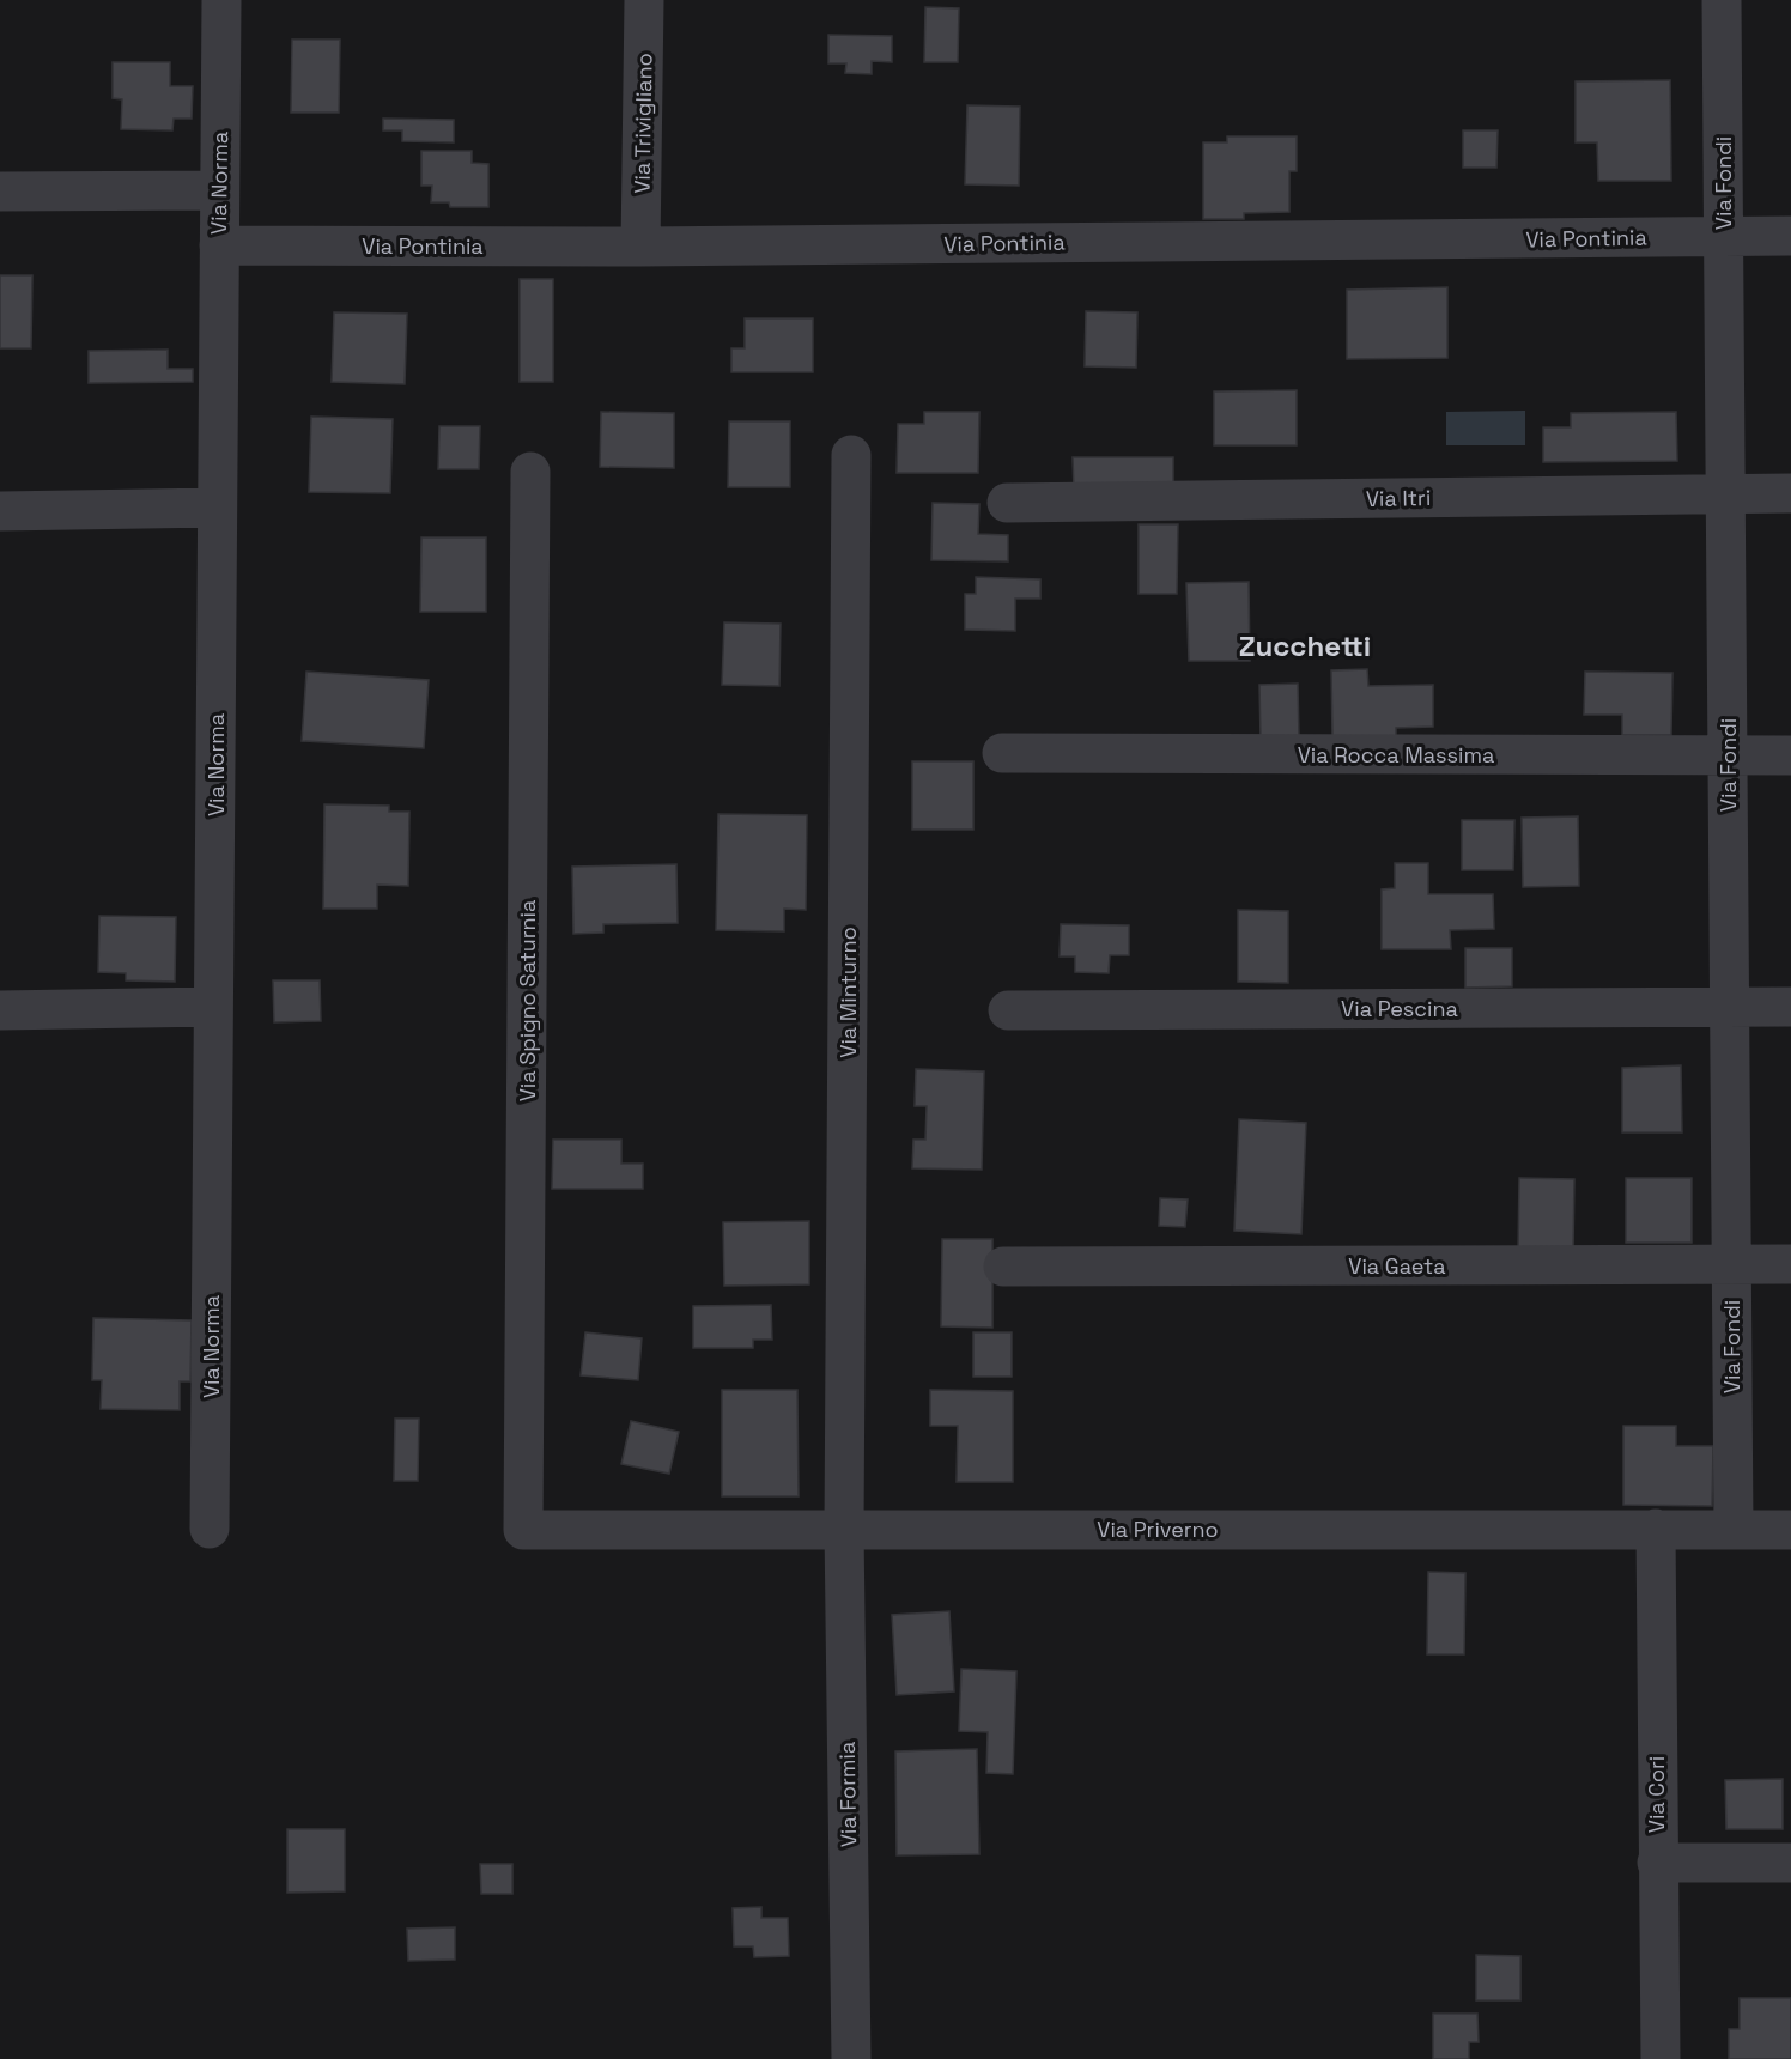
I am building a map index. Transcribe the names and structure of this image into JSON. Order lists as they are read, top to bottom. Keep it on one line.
{"streets":{"street":["Via Trivigliano","Via Norma","Via Fondi","Via Pontinia","Via Itri","Via Rocca Massima","Via Minturno","Via Spigno Saturnia","Via Pescina","Via Gaeta","Via Priverno","Via Formia","Via Cori"]},"crossings":[["Via Trivigliano","Via Pontinia"],["Via Norma","Via Pontinia"],["Via Fondi","Via Pontinia"],["Via Fondi","Via Itri"],["Via Fondi","Via Rocca Massima"],["Via Fondi","Via Pescina"],["Via Fondi","Via Gaeta"],["Via Fondi","Via Priverno"],["Via Minturno","Via Priverno"],["Via Minturno","Via Formia"],["Via Spigno Saturnia","Via Priverno"],["Via Priverno","Via Formia"],["Via Priverno","Via Cori"]],"districts":["Zucchetti"]}
